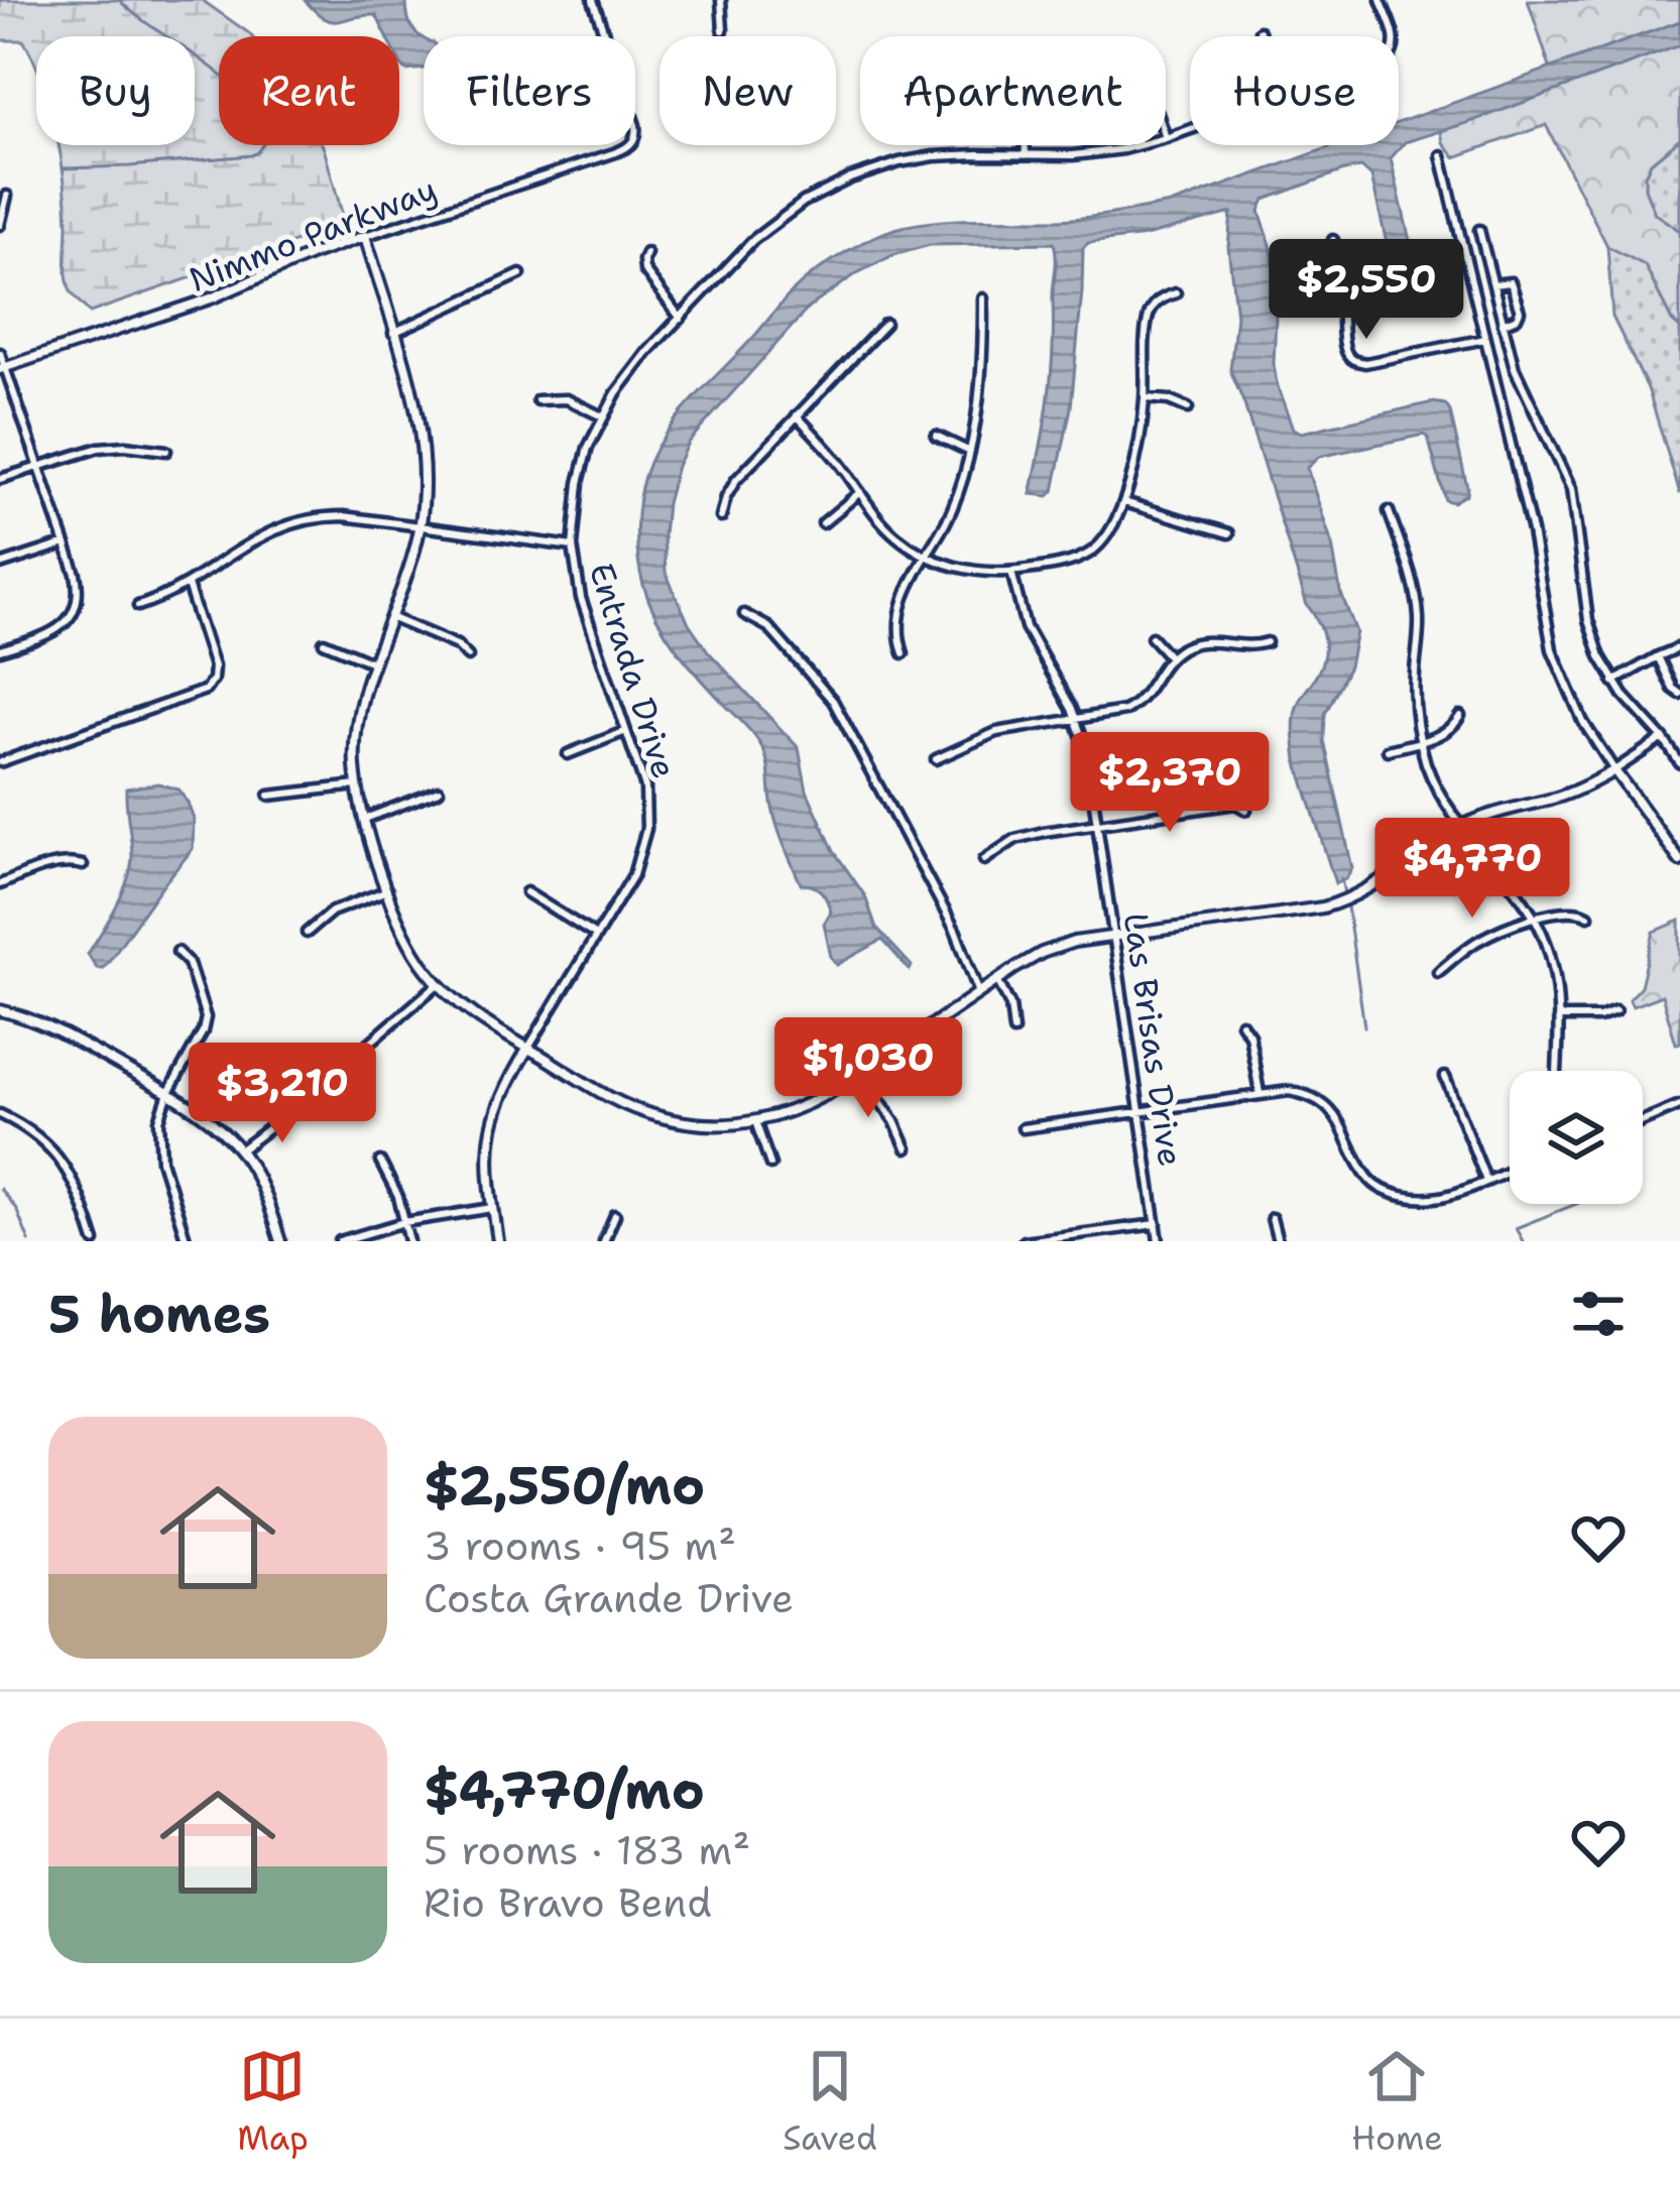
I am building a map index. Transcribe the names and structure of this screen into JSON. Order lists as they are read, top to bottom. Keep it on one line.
{"streets":{"street":["Nimmo Parkway","Entrada Drive","Las Brisas Drive"]},"page":{"chip":["Buy","Rent","Filters","New","Apartment","House"],"price":["$2,550","$2,370","$4,770","$1,030","$3,210"],"heading":"5 homes","list":[{"name":"$2,550/mo","note":"3 rooms · 95 m² · Costa Grande Drive"},{"name":"$4,770/mo","note":"5 rooms · 183 m² · Rio Bravo Bend"}],"tabs":["Map","Saved","Home"]}}
